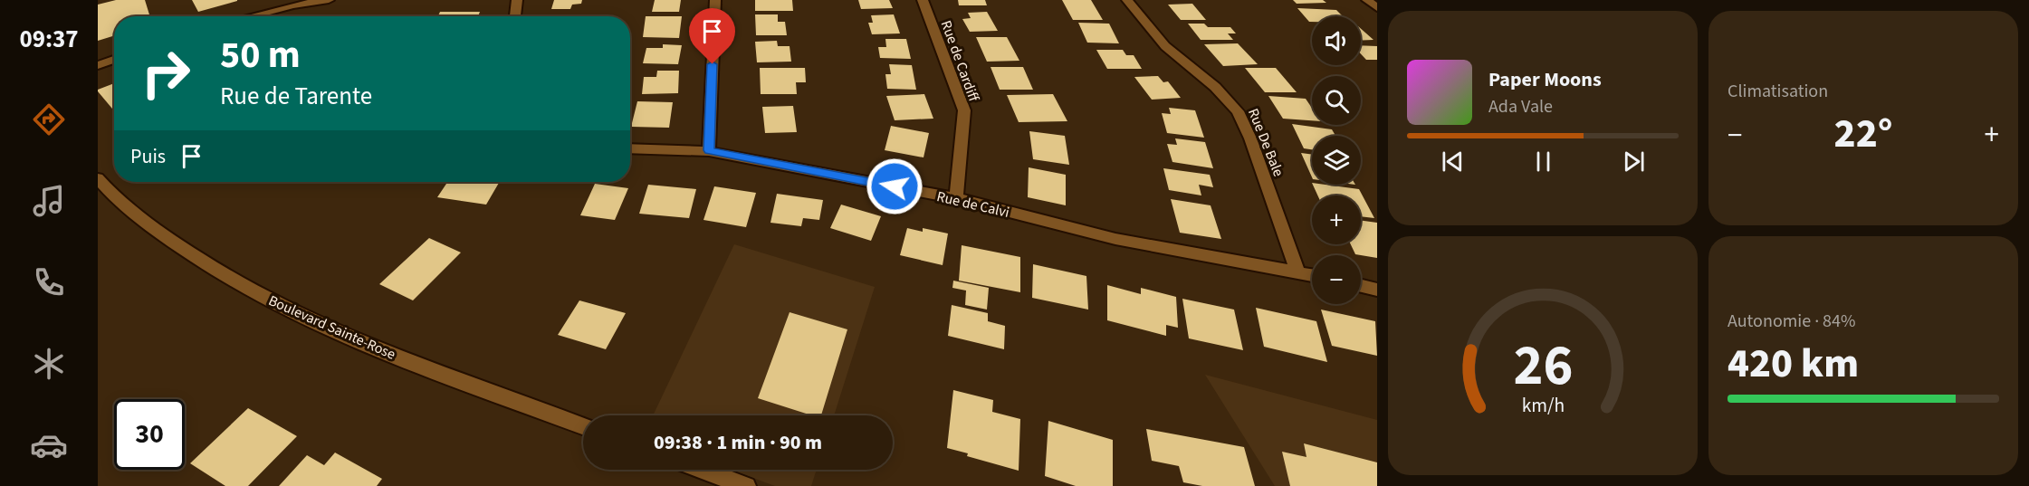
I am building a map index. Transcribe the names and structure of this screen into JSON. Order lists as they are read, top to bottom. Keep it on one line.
{"streets":{"street":["Rue de Cardiff","Rue De Bale","Rue de Calvi","Boulevard Sainte-Rose"]},"crossings":[["Rue de Cardiff","Rue de Calvi"],["Rue De Bale","Rue de Calvi"]],"page":{"tabs":"09:37","tile":["Climatisation",["Autonomie · 84%","420 km"]],"map_buttons":["+","−"],"turn":["50 m","Rue de Tarente"],"song":["Paper Moons","Ada Vale"],"heat":["−","22°","+"],"then":"Puis","limit":"30","trip":"09:38 · 1 min · 90 m","gauge":["26","km/h"]}}
